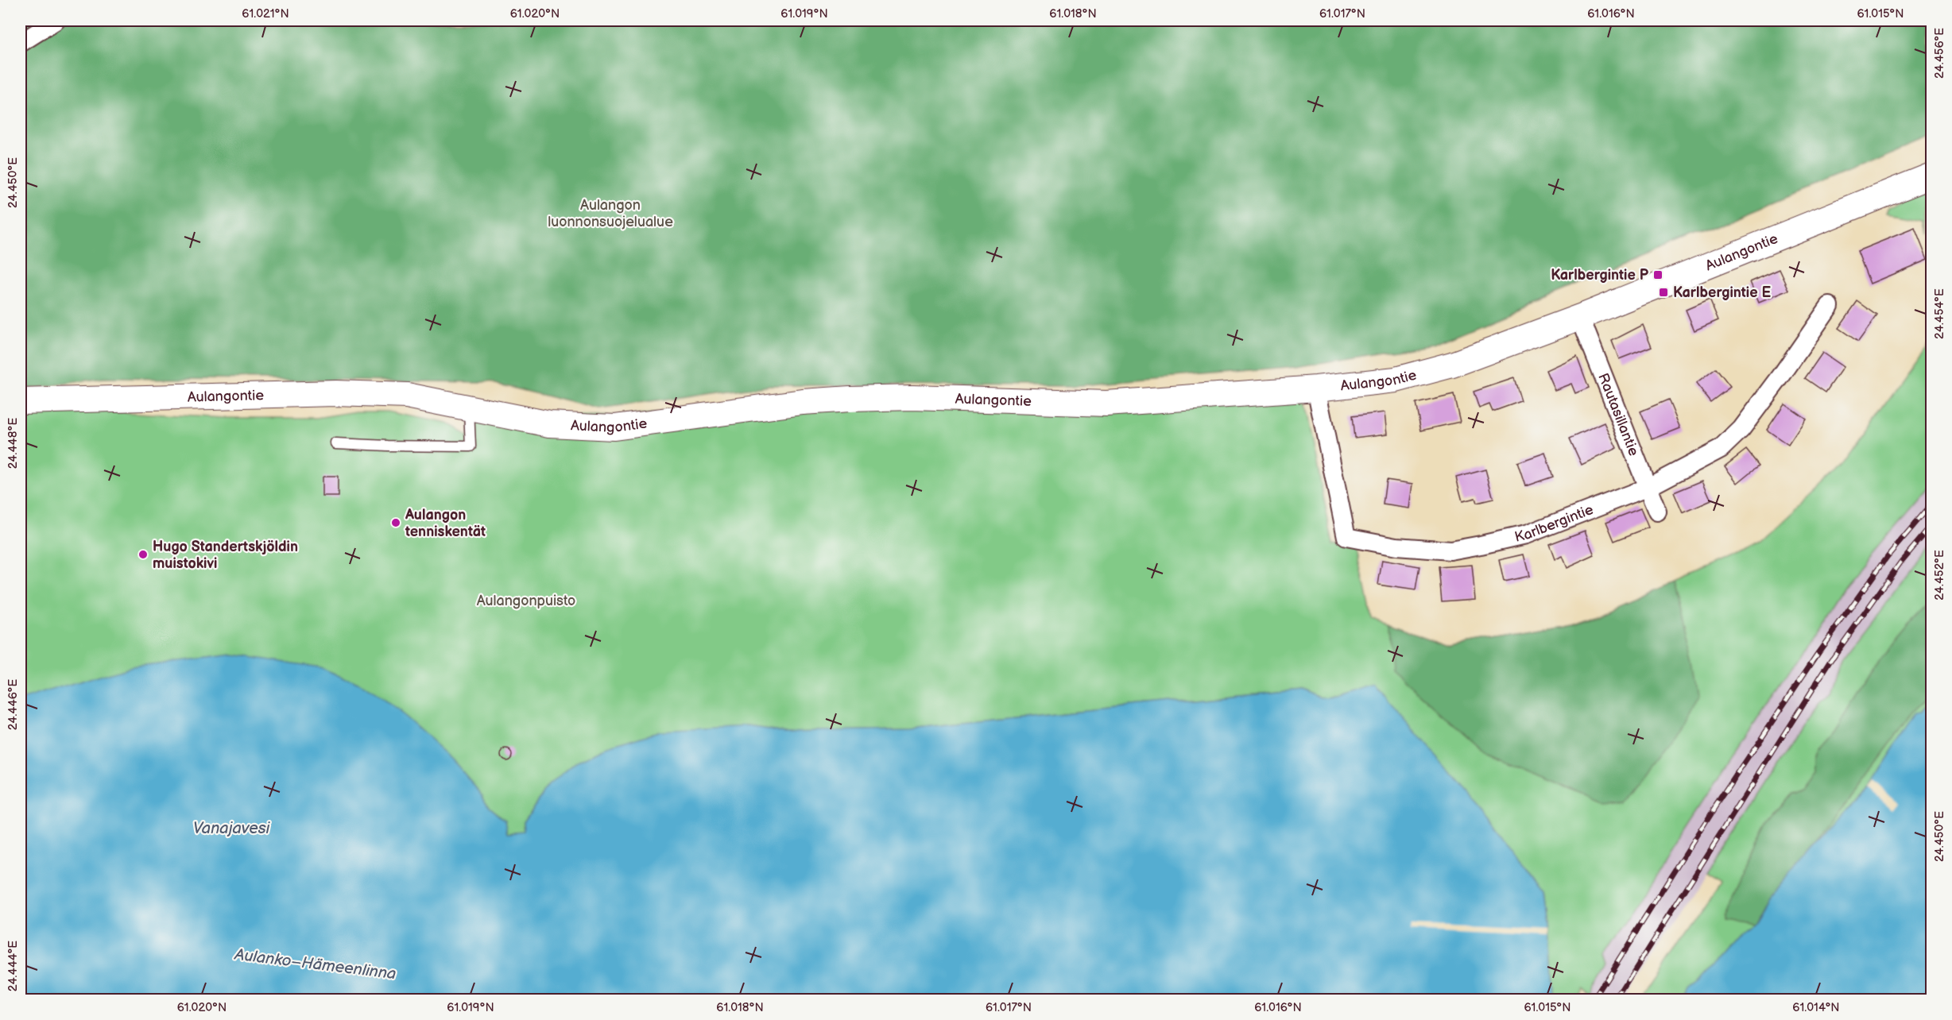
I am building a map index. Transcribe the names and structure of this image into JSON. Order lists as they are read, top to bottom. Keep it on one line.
{"streets":{"main road":["Aulangontie"],"street":["Rautasillantie","Karlbergintie"]},"crossings":[["Aulangontie","Rautasillantie"],["Aulangontie","Karlbergintie"],["Rautasillantie","Karlbergintie"]],"water":["Vanajavesi","Aulanko–Hämeenlinna"],"parks":["Aulangon luonnonsuojelualue","Aulangonpuisto"],"places":{"transit":["Karlbergintie P","Karlbergintie E"],"other":["Aulangon tenniskentät","Hugo Standertskjöldin muistokivi"]},"coordinates":["61.021°N","61.020°N","61.019°N","61.018°N","61.017°N","61.016°N","61.015°N","24.456°E","24.450°E","24.454°E","24.448°E","24.452°E","24.446°E","24.444°E","61.014°N"]}
